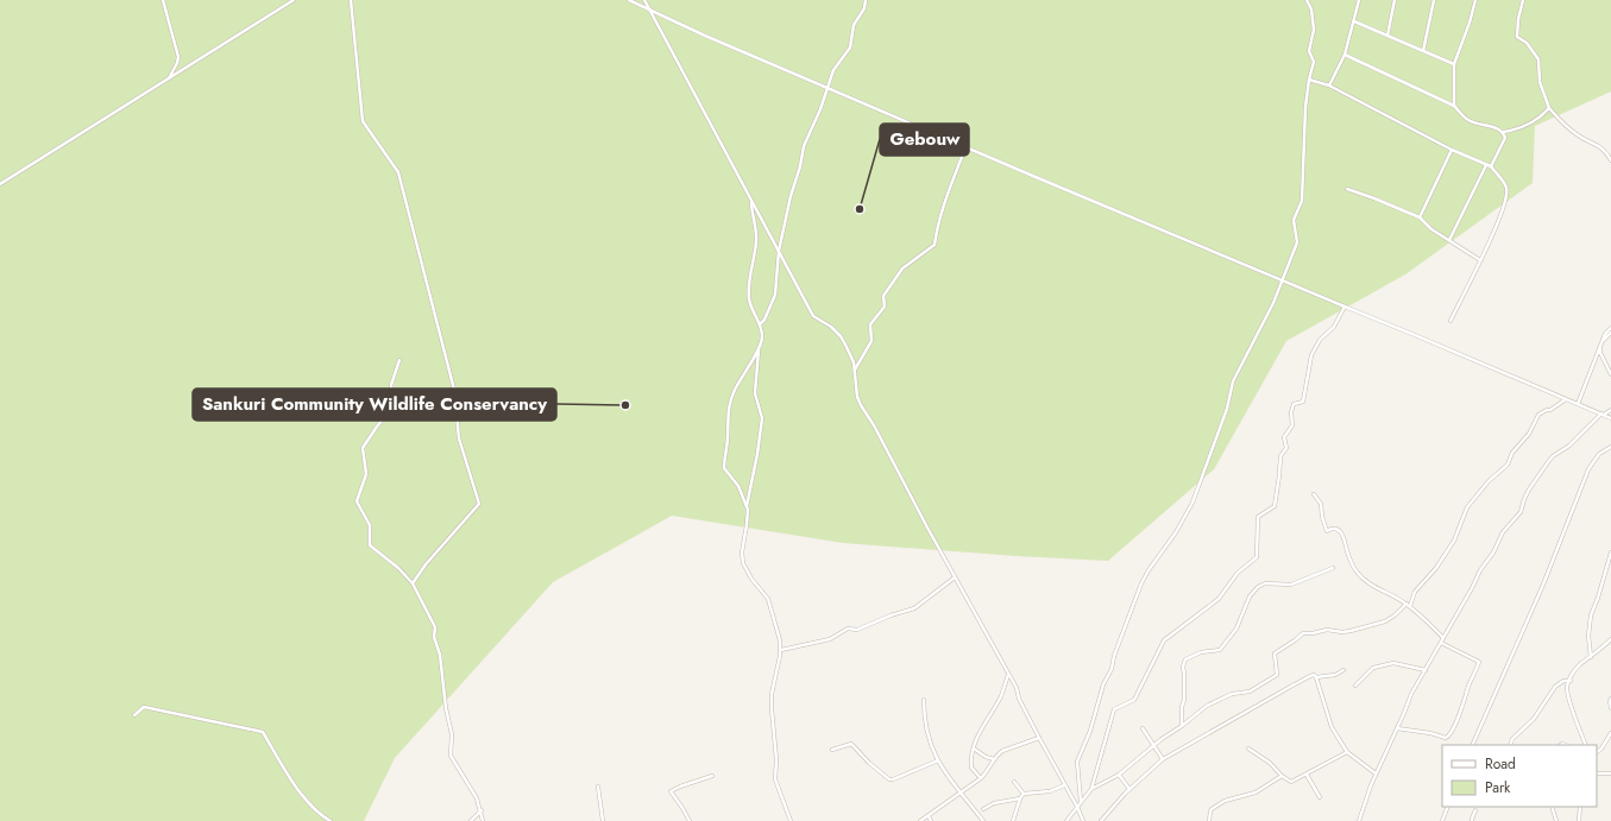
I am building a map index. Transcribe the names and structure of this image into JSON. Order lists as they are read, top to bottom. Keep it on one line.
{"places":["Gebouw","Sankuri Community Wildlife Conservancy"],"legend":["Road","Park"]}
